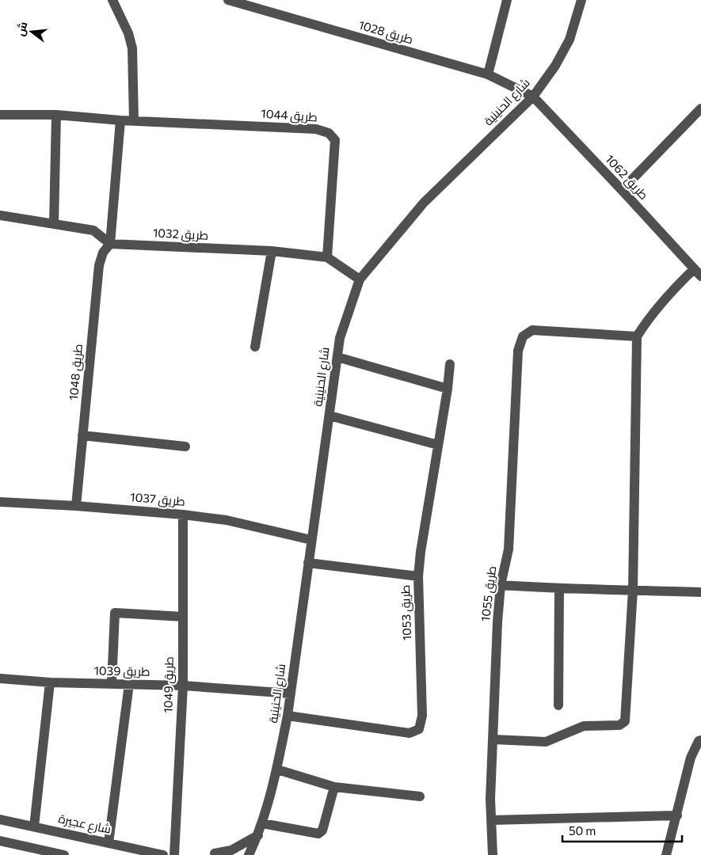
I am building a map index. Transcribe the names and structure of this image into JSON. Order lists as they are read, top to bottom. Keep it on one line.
{"streets":{"street":["طريق 1028","شارع الحنينية","طريق 1044","طريق 1062","طريق 1032","طريق 1048","طريق 1037","طريق 1055","طريق 1053","طريق 1039","طريق 1049","شارع عجيرة"]},"crossings":[["طريق 1028","شارع الحنينية"],["طريق 1028","طريق 1062"],["شارع الحنينية","طريق 1062"],["شارع الحنينية","طريق 1032"],["شارع الحنينية","طريق 1037"],["شارع الحنينية","طريق 1053"],["شارع الحنينية","طريق 1039"],["طريق 1044","طريق 1032"],["طريق 1032","طريق 1048"],["طريق 1048","طريق 1037"],["طريق 1037","طريق 1049"],["طريق 1039","طريق 1049"]],"scale_bar":"50 m","north":"left"}
